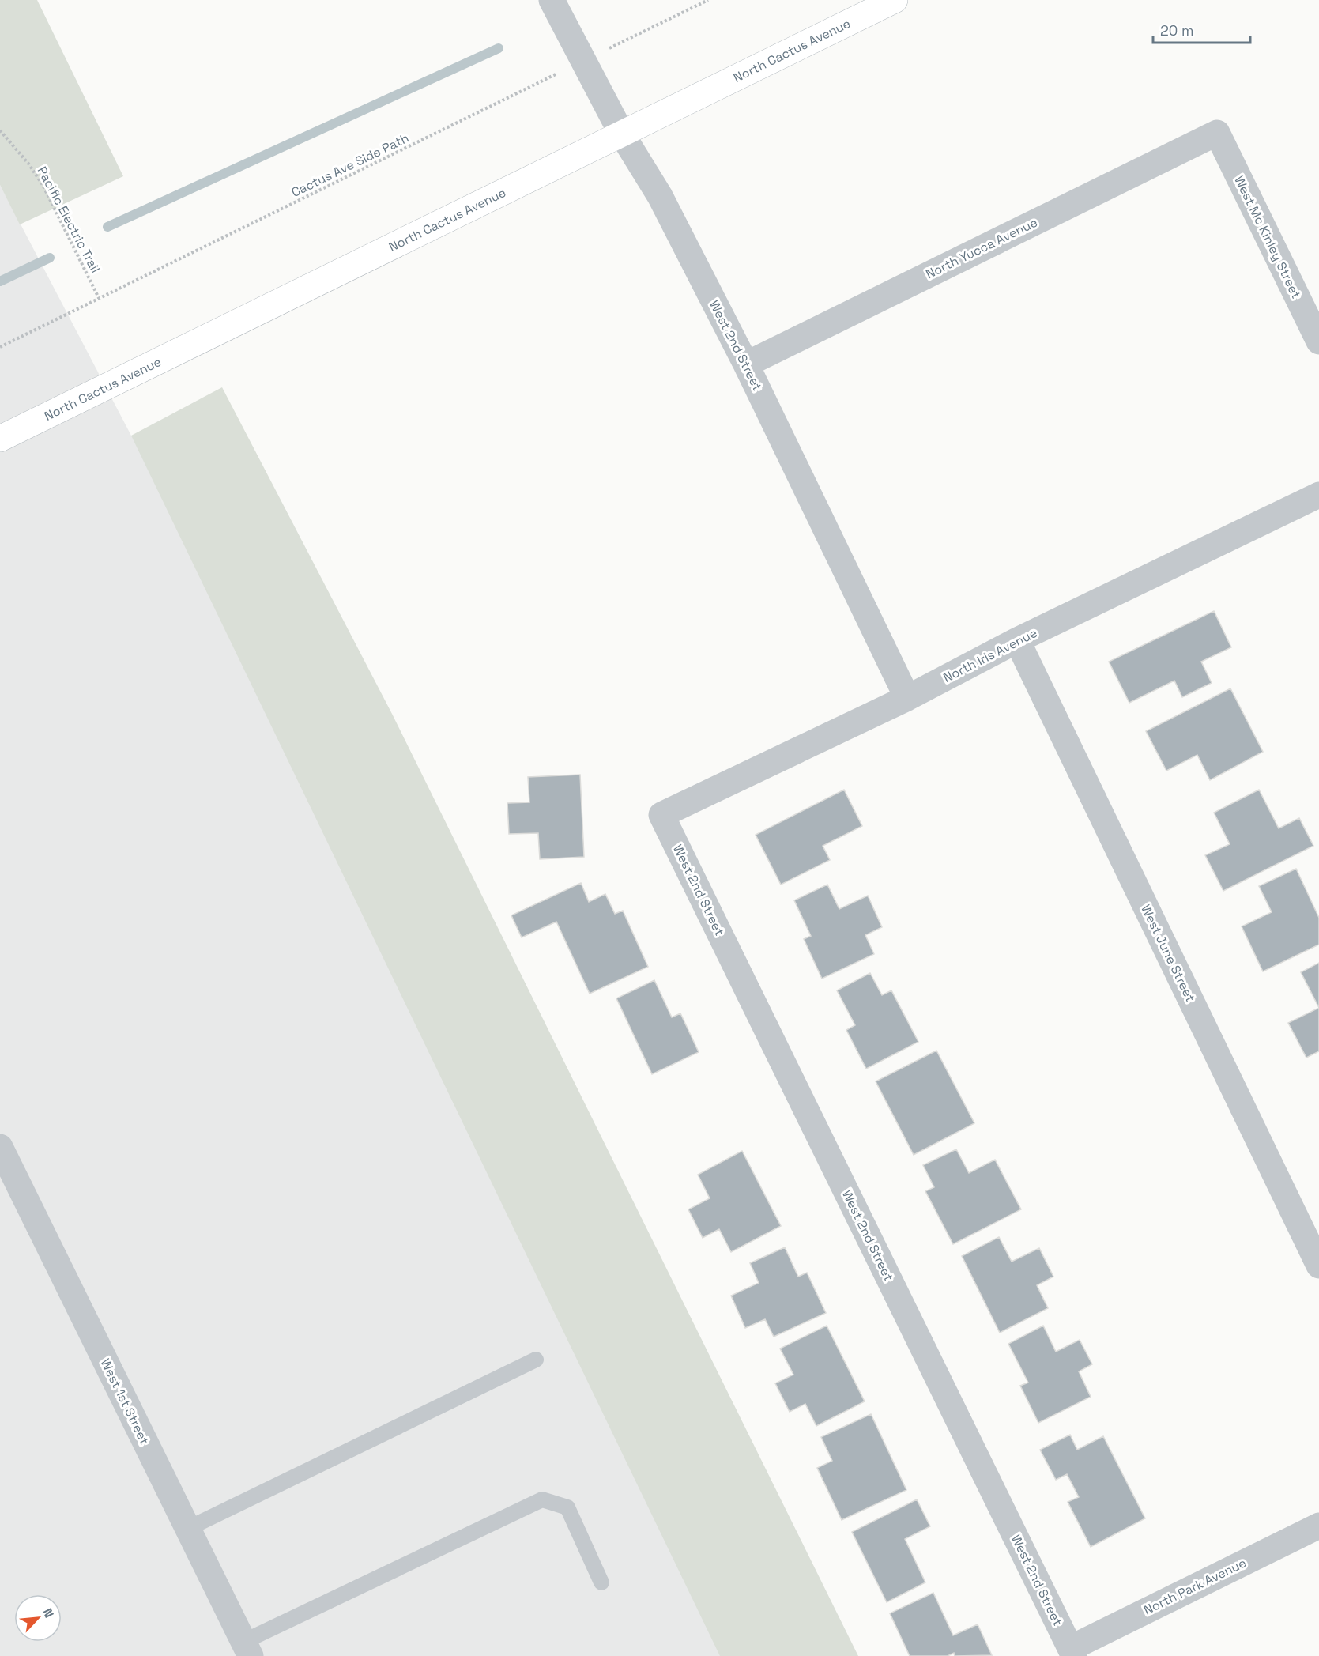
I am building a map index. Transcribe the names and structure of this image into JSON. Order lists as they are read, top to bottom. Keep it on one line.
{"streets":{"main road":["North Cactus Avenue"],"street":["West Mc Kinley Street","North Yucca Avenue","West 2nd Street","North Iris Avenue","West June Street","West 1st Street","North Park Avenue"],"path":["Cactus Ave Side Path","Pacific Electric Trail"]},"crossings":[["North Cactus Avenue","West 2nd Street"],["Cactus Ave Side Path","Pacific Electric Trail"],["Cactus Ave Side Path","West 2nd Street"],["West Mc Kinley Street","North Yucca Avenue"],["North Yucca Avenue","West 2nd Street"],["West 2nd Street","North Iris Avenue"],["West 2nd Street","North Park Avenue"],["North Iris Avenue","West June Street"]],"scale_bar":"20 m","north":"top right"}
